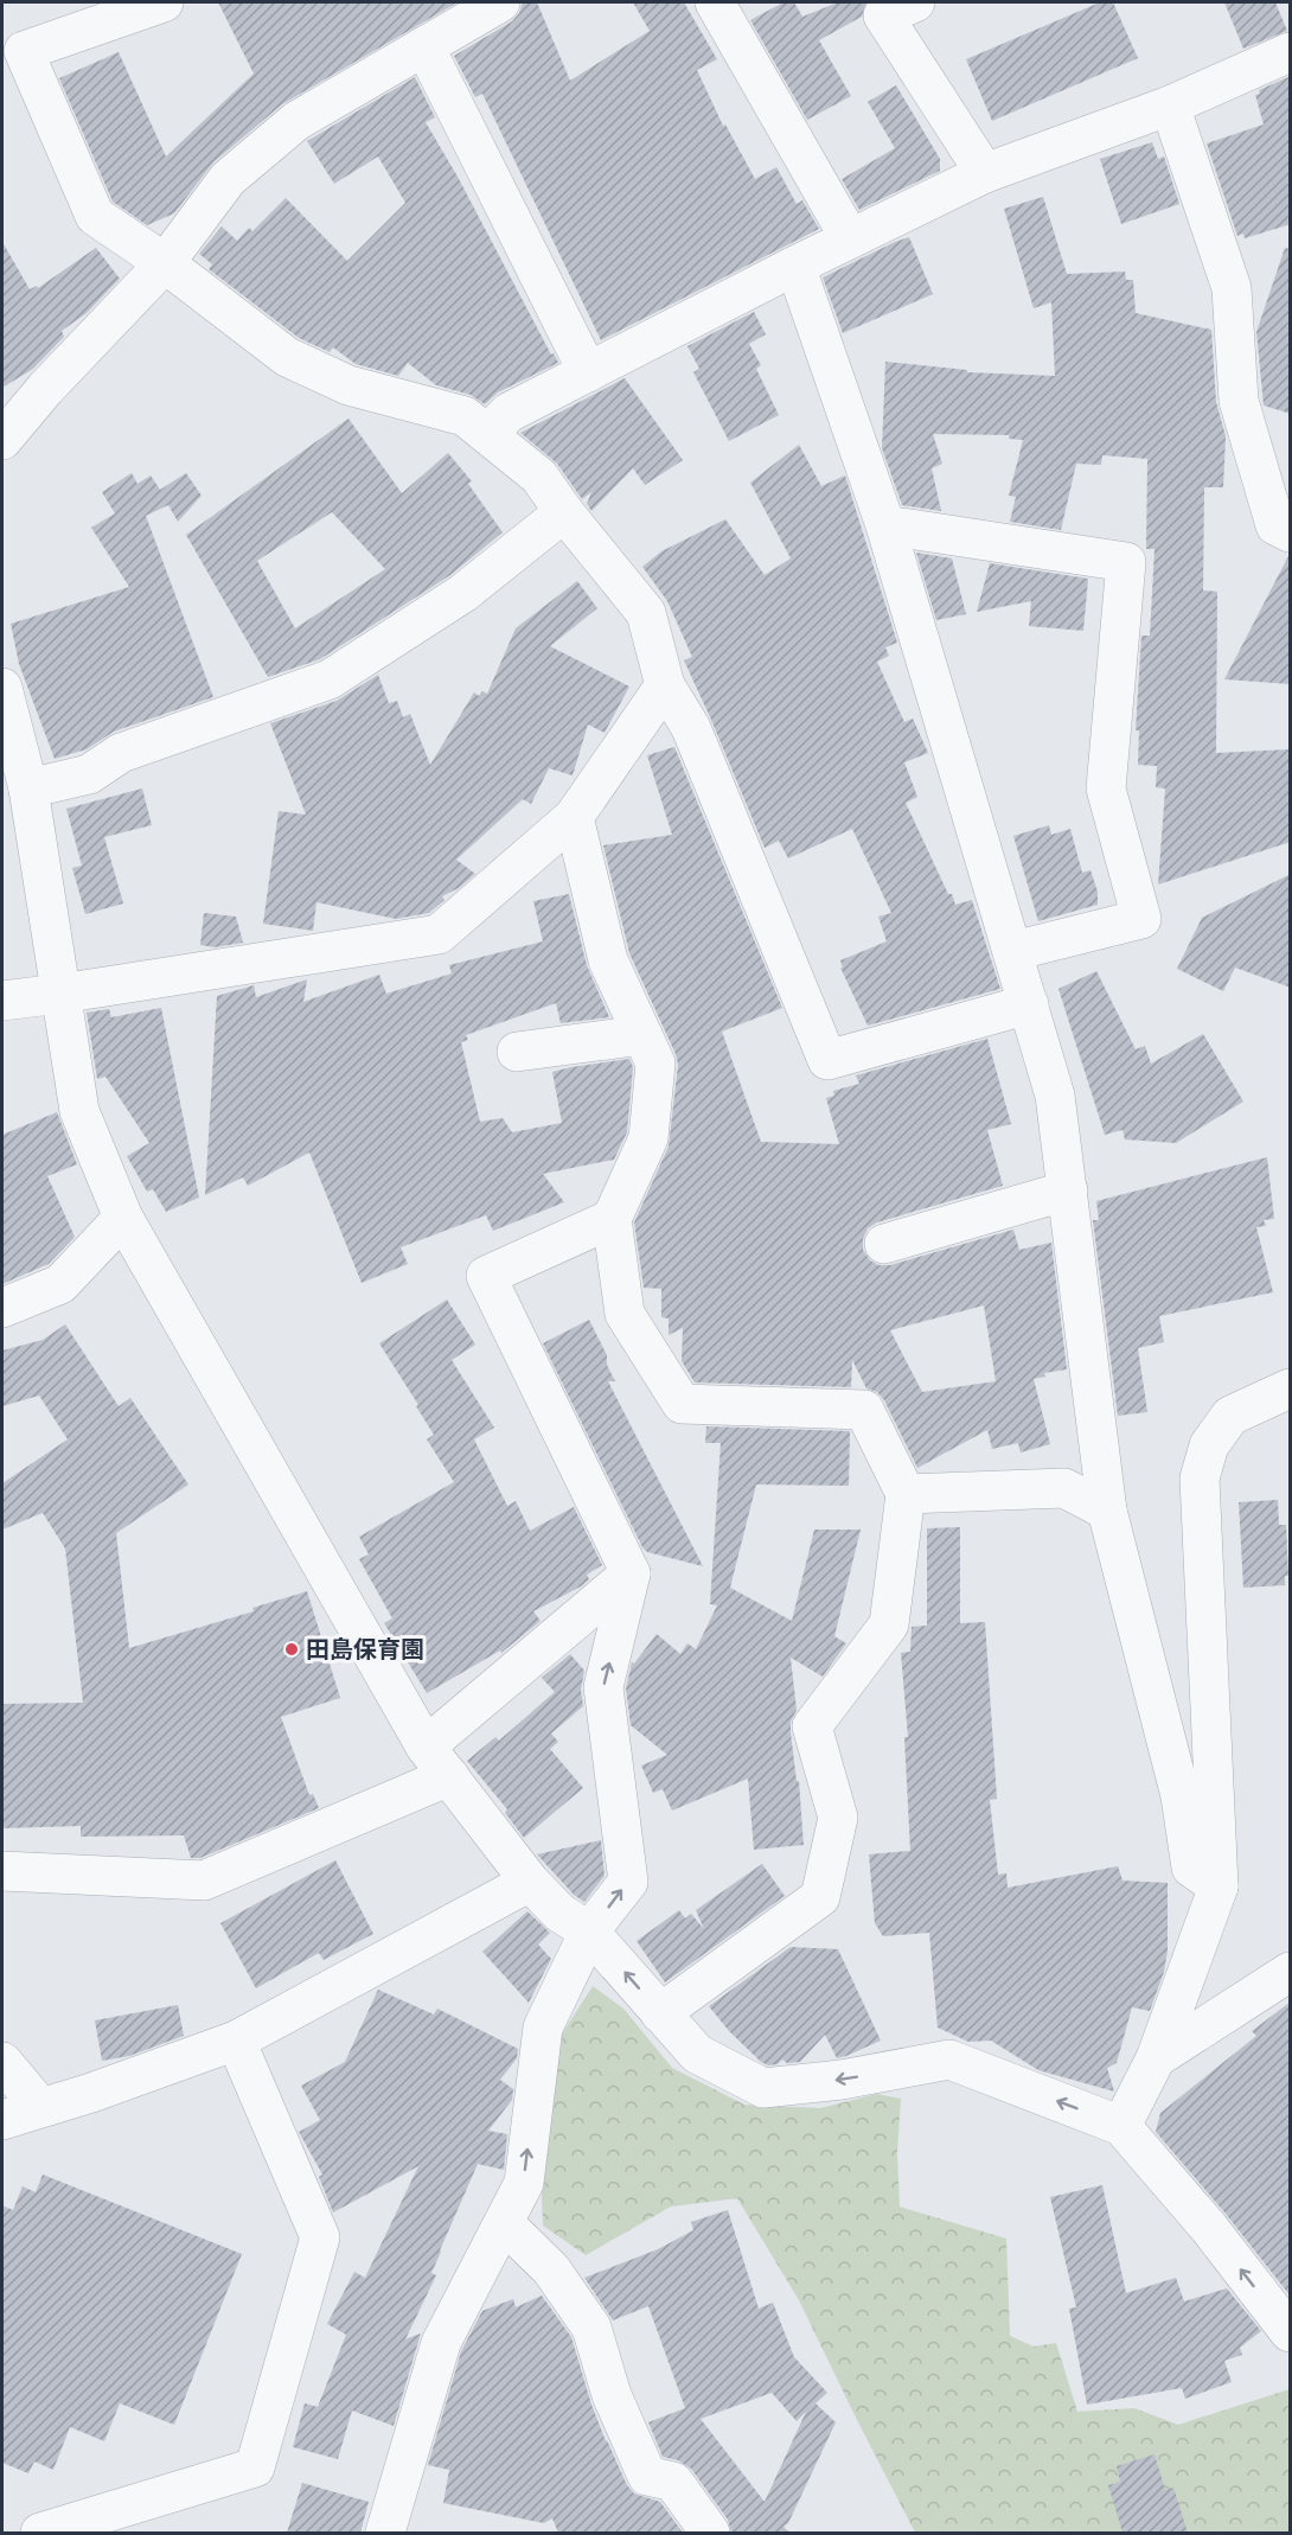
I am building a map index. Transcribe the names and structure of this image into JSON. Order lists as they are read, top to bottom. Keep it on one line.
{"places":["田島保育園"]}
